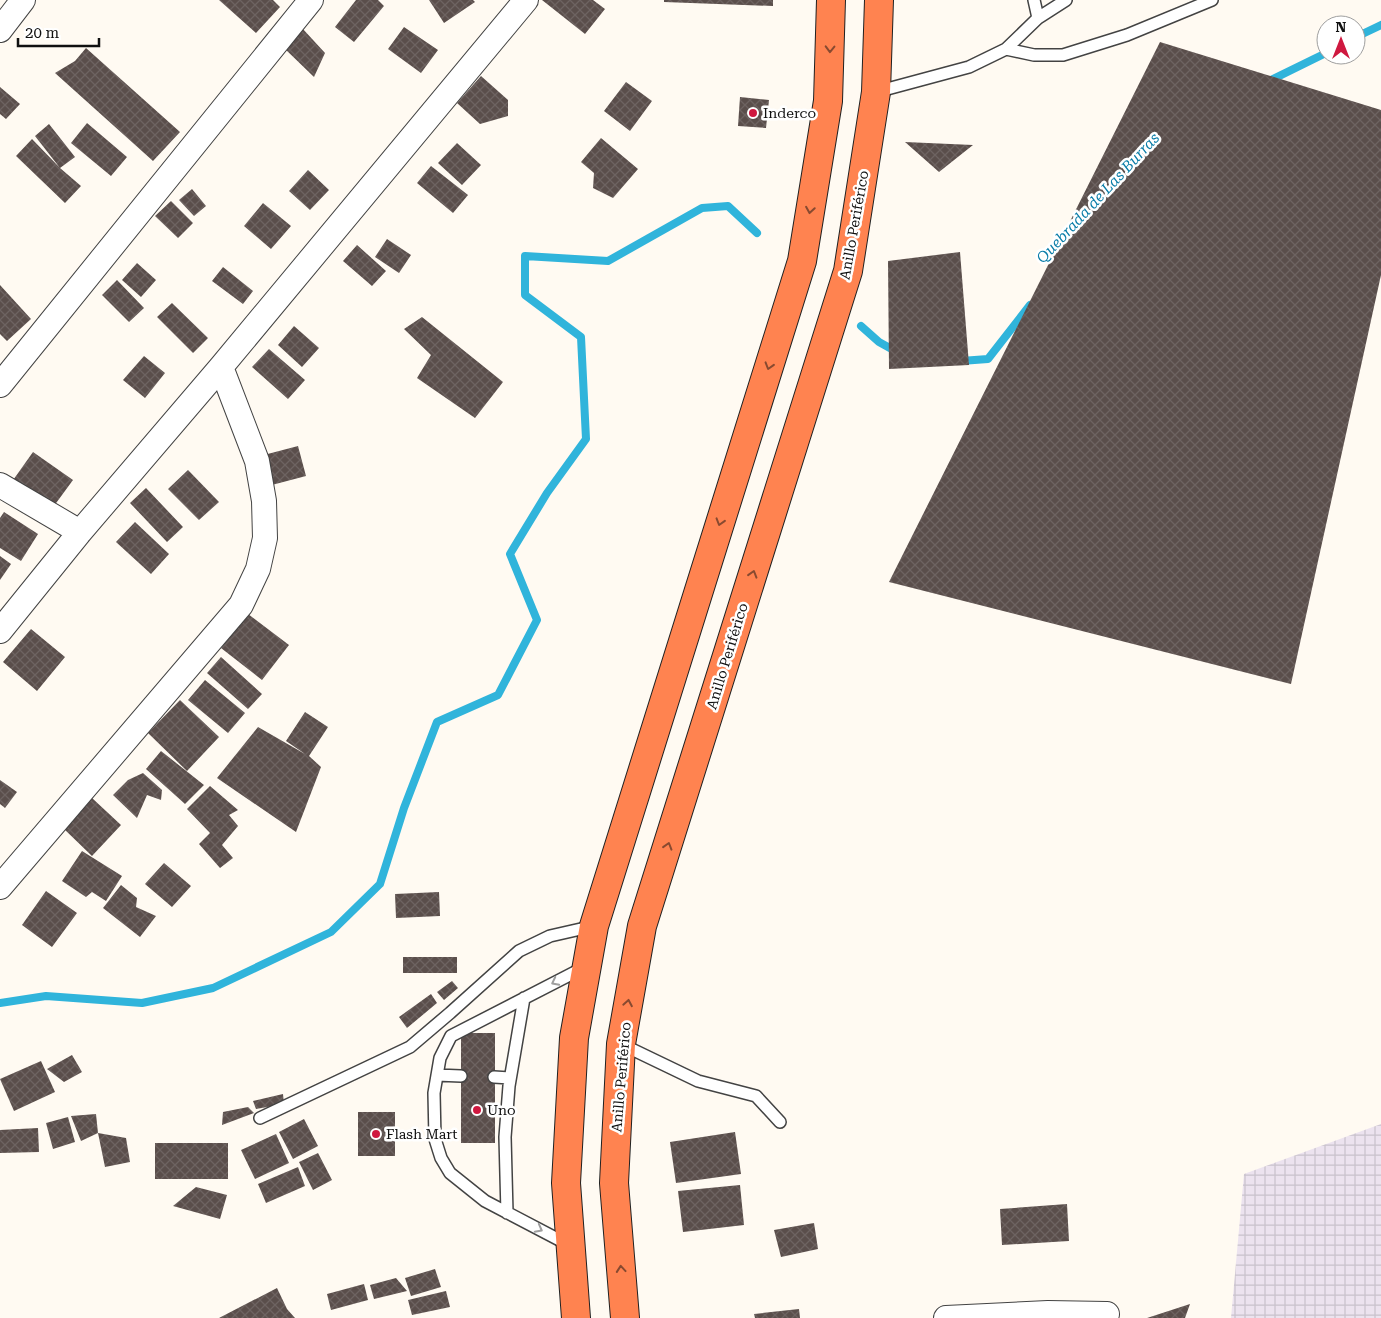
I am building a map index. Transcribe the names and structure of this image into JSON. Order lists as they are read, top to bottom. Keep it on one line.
{"streets":{"highway":["Anillo Periférico"]},"water":["Quebrada de Las Burras"],"places":["Inderco","Uno","Flash Mart"],"scale_bar":"20 m","north":"top"}
